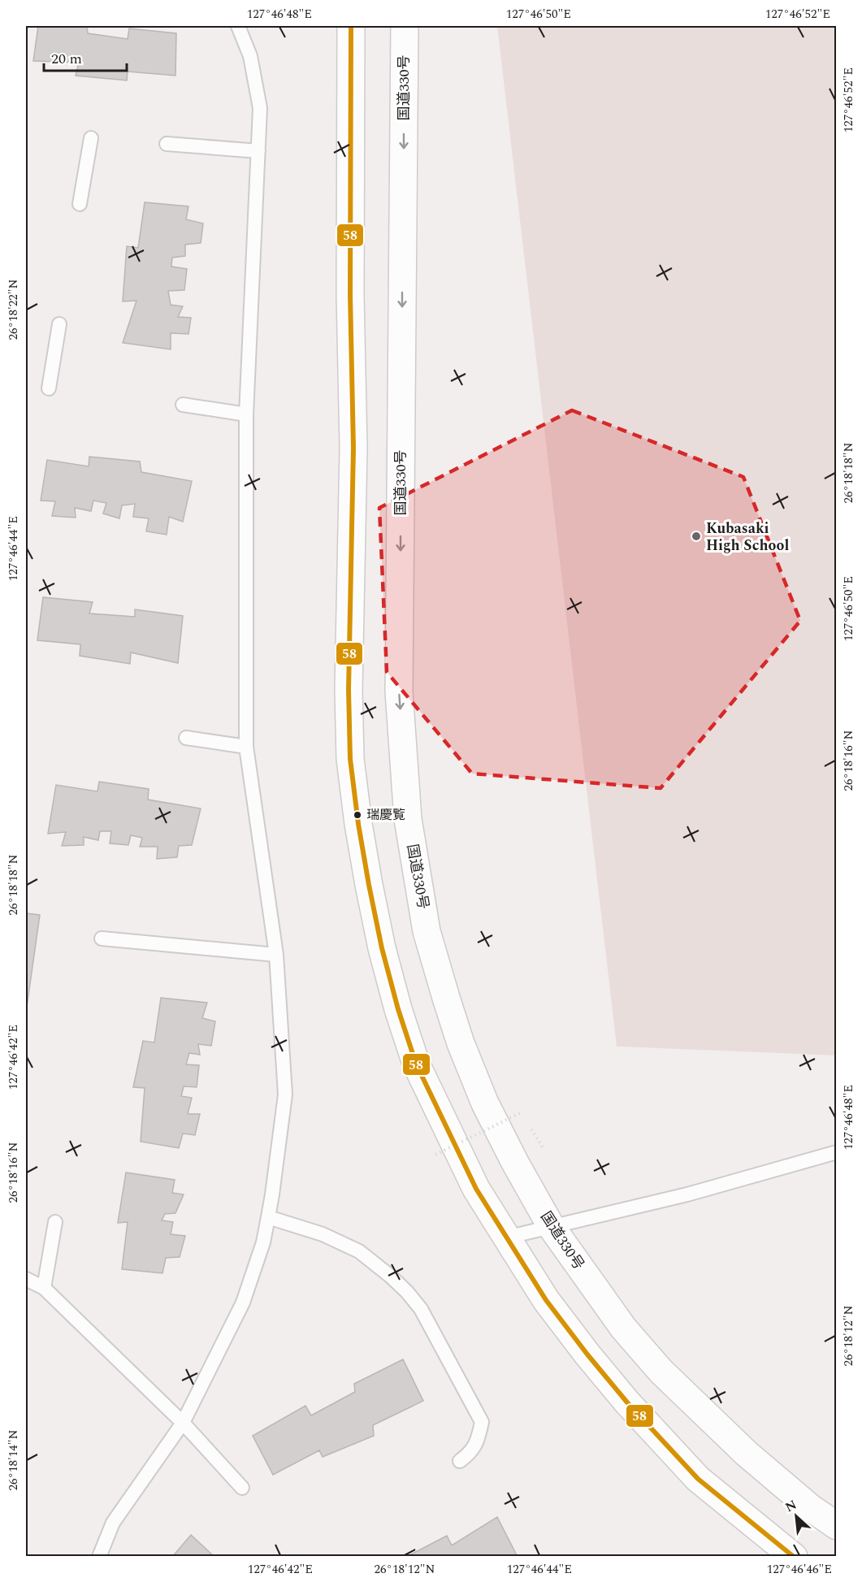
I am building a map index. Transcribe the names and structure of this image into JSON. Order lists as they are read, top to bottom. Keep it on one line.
{"streets":{"highway":["国道330号"]},"places":["Kubasaki High School","瑞慶覧"],"lines":["transit line 58"],"scale_bar":"20 m","north":"top left","coordinates":["127°46'48\"E","127°46'50\"E","127°46'52\"E","26°18'22\"N","26°18'18\"N","127°46'44\"E","26°18'16\"N","127°46'42\"E","26°18'12\"N","26°18'14\"N","127°46'46\"E"]}
